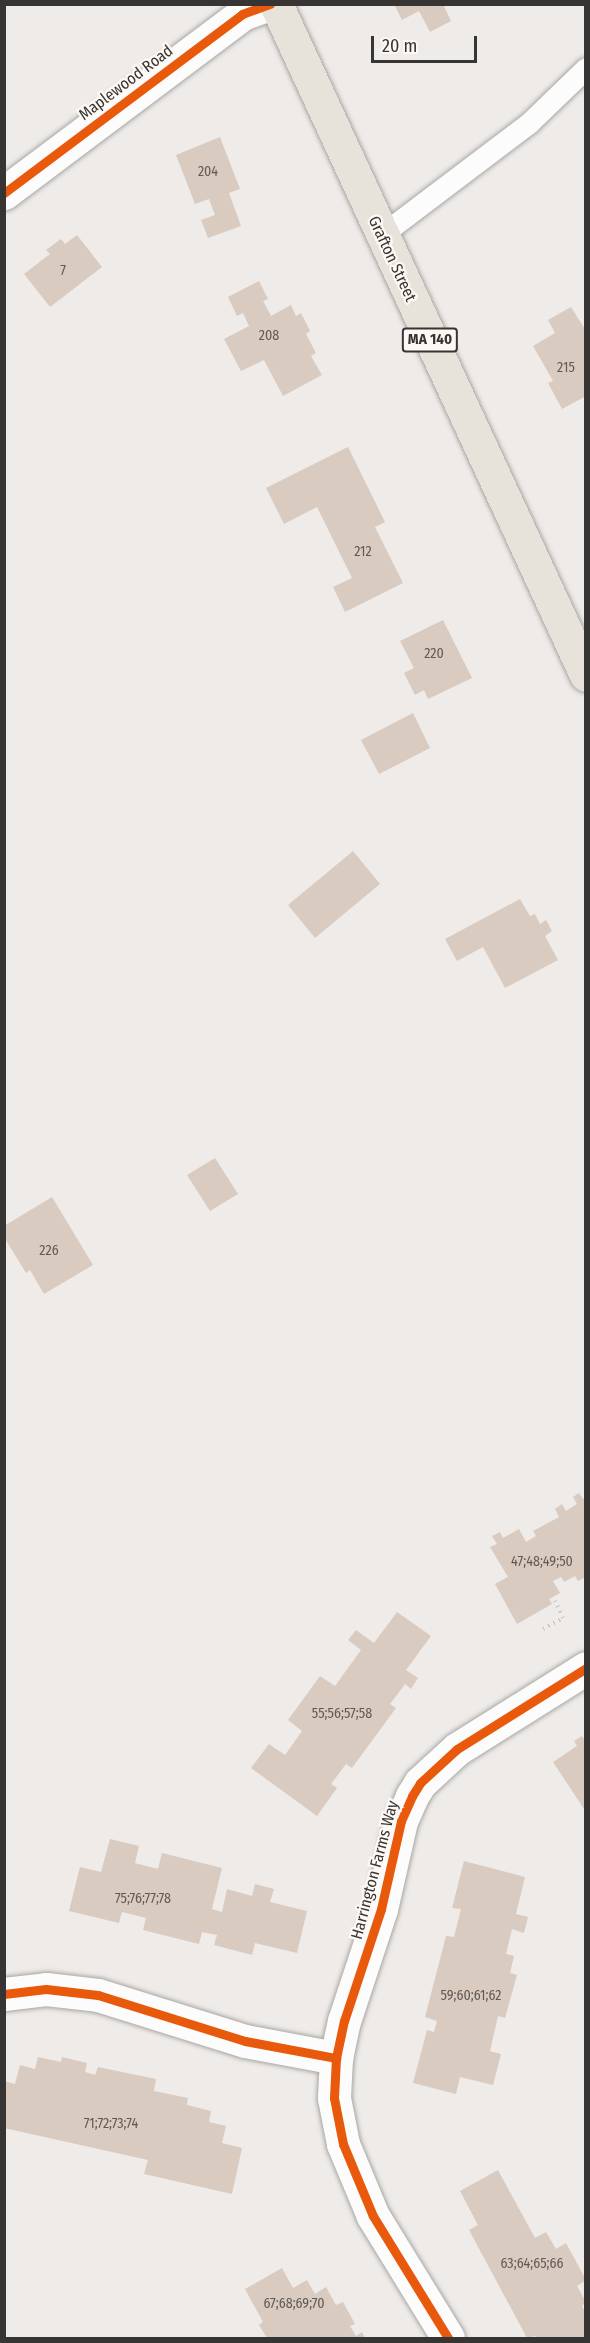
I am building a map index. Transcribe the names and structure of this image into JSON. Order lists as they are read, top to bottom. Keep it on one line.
{"streets":{"main road":["Grafton Street","MA 140"],"street":["Maplewood Road","Harrington Farms Way"]},"house_numbers":["204","7","208","215","212","220","226","47;48;49;50","55;56;57;58","75;76;77;78","59;60;61;62","71;72;73;74","63;64;65;66","67;68;69;70"],"scale_bar":"20 m"}
